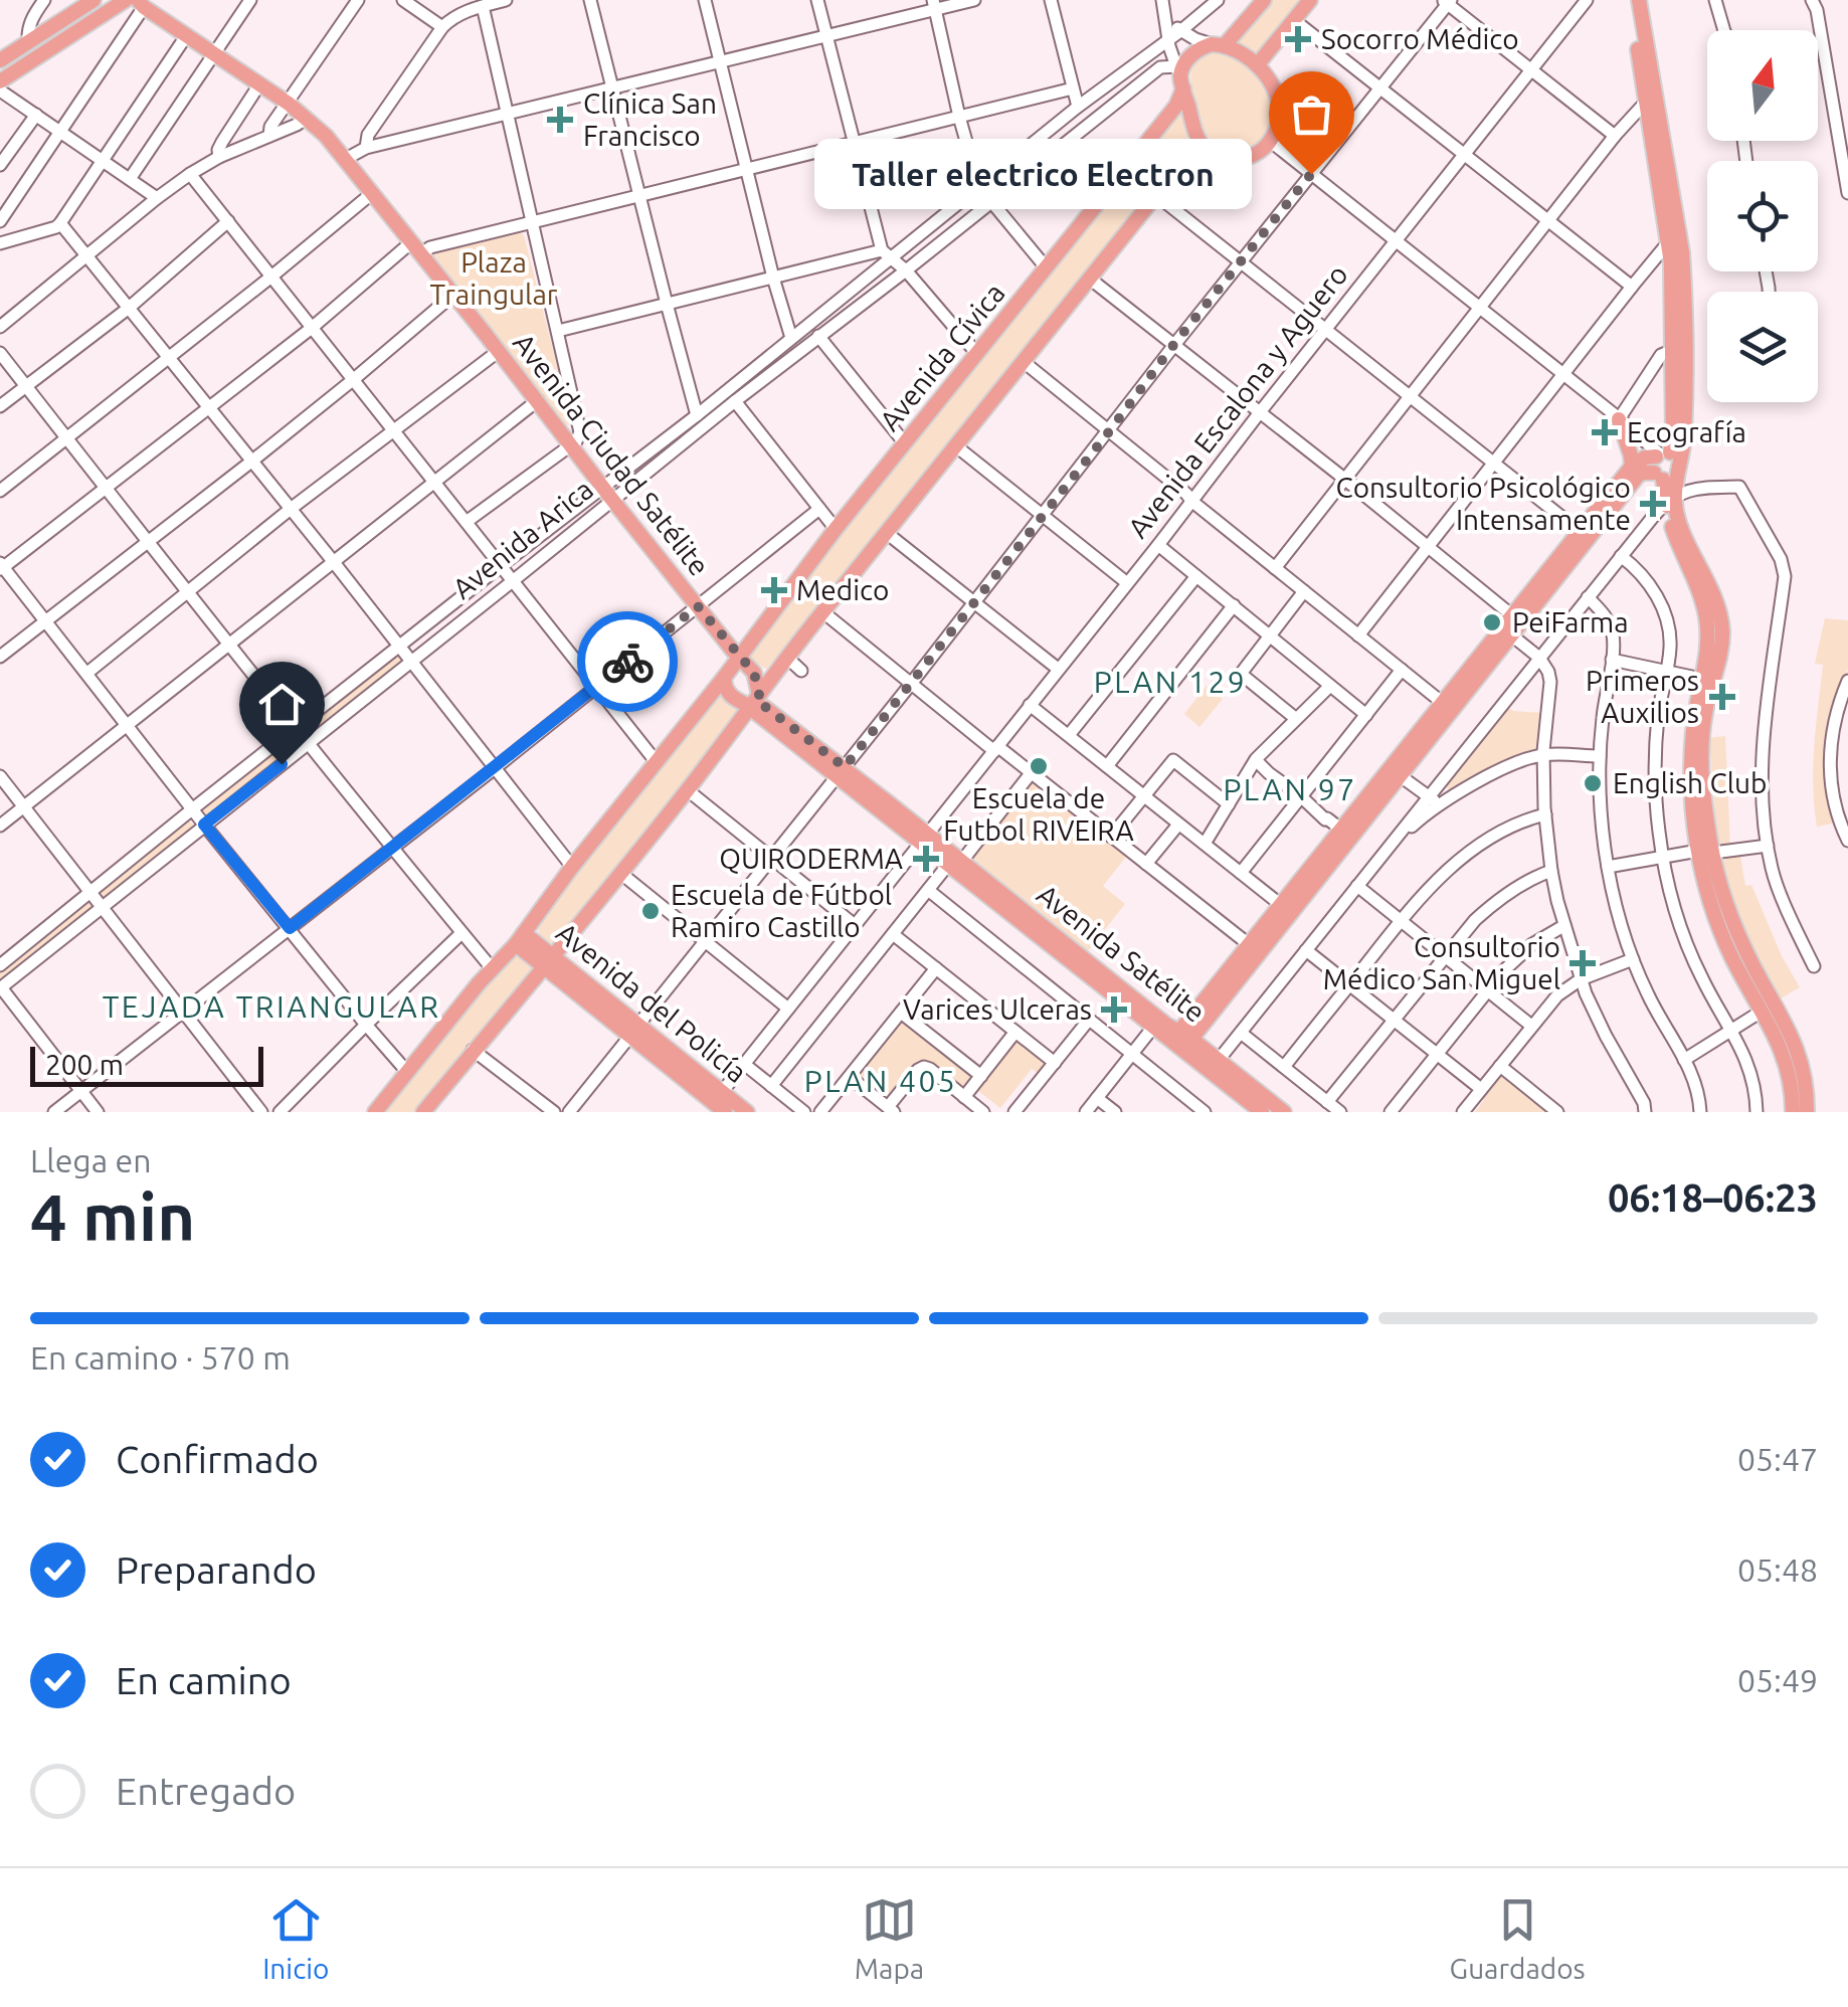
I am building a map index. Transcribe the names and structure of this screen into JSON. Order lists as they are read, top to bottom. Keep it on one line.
{"streets":{"main road":["Avenida Cívica","Avenida Ciudad Satélite","Avenida Satélite","Avenida del Policía"],"street":["Avenida Escalona y Aguero","Avenida Arica"]},"crossings":[["Avenida Cívica","Avenida Ciudad Satélite"],["Avenida Cívica","Avenida Arica"],["Avenida Escalona y Aguero","Avenida Satélite"],["Avenida Escalona y Aguero","Avenida del Policía"],["Avenida Ciudad Satélite","Avenida Arica"]],"districts":["PLAN 129","PLAN 97","TEJADA TRIANGULAR","PLAN 405"],"parks":["Plaza Traingular"],"places":{"health":["Socorro Médico","Clínica San Francisco","Ecografía","Consultorio Psicológico Intensamente","Medico","Primeros Auxilios","QUIRODERMA","Consultorio Médico San Miguel","Varices Ulceras"],"other":["Taller electrico Electron","PeiFarma","Escuela de Futbol RIVEIRA","English Club","Escuela de Fútbol Ramiro Castillo"]},"scale_bar":"200 m","north":"top","page":{"bubble":"Taller electrico Electron","scale":"200 m","heading":["4 min","Llega en","06:18–06:23"],"bar":"En camino · 570 m","list":[["Confirmado","05:47"],["Preparando","05:48"],["En camino","05:49"],"Entregado"],"tabs":["Inicio","Mapa","Guardados"]}}
